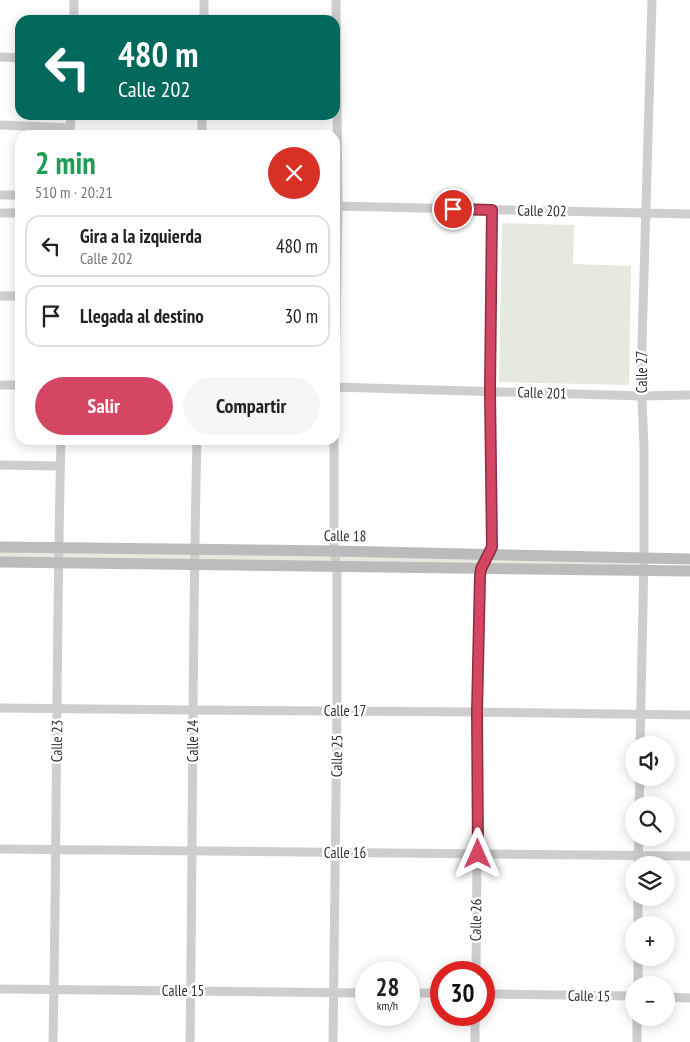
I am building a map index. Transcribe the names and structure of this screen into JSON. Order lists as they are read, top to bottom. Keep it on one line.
{"streets":{"street":["Calle 202","Calle 27","Calle 201","Calle 18","Calle 17","Calle 23","Calle 24","Calle 25","Calle 16","Calle 26","Calle 15"]},"crossings":[["Calle 202","Calle 27"],["Calle 202","Calle 26"],["Calle 27","Calle 201"],["Calle 27","Calle 18"],["Calle 27","Calle 17"],["Calle 201","Calle 26"],["Calle 18","Calle 23"],["Calle 18","Calle 24"],["Calle 18","Calle 25"],["Calle 18","Calle 26"],["Calle 17","Calle 23"],["Calle 17","Calle 24"],["Calle 17","Calle 25"],["Calle 17","Calle 26"],["Calle 23","Calle 16"],["Calle 23","Calle 15"],["Calle 24","Calle 16"],["Calle 24","Calle 15"],["Calle 25","Calle 16"],["Calle 25","Calle 15"],["Calle 16","Calle 26"]],"page":{"turn":["480 m","Calle 202"],"heading":["2 min","510 m · 20:21"],"list":[{"name":"Gira a la izquierda","note":"Calle 202","value":"480 m"},{"name":"Llegada al destino","value":"30 m"}],"buttons":["Salir","Compartir"],"map_buttons":["+","−"],"speed":"28 km/h","limit":"30"}}
